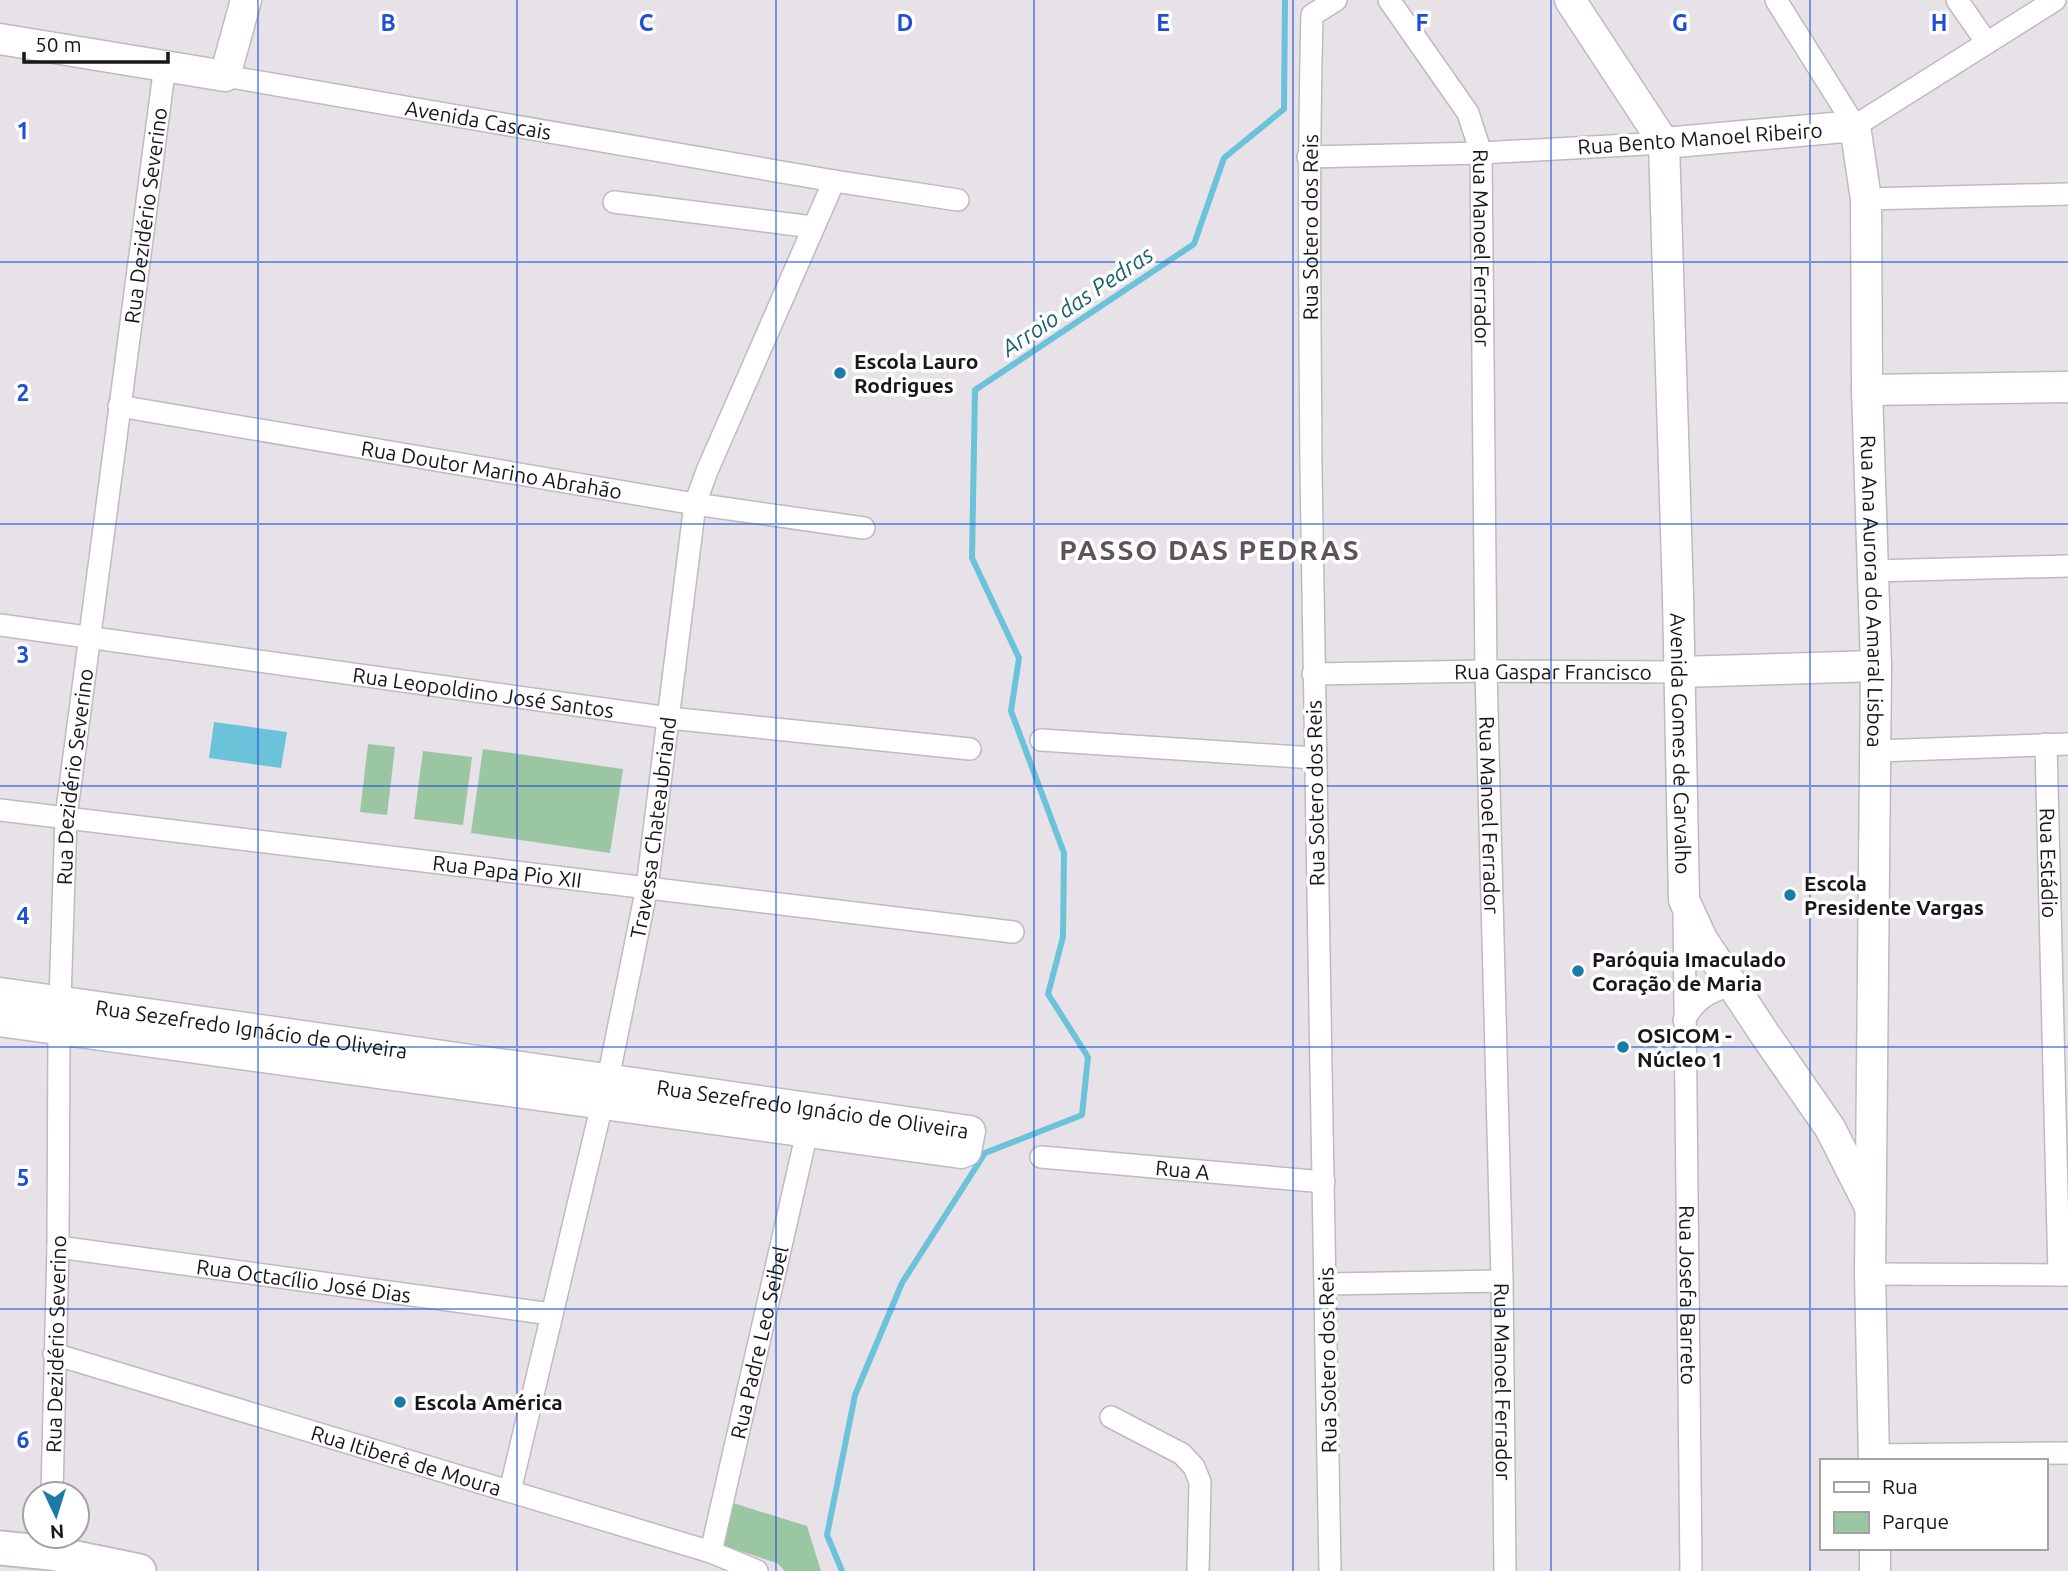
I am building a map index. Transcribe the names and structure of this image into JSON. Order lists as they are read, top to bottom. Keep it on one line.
{"streets":{"street":["Avenida Cascais","Rua Bento Manoel Ribeiro","Rua Dezidério Severino","Rua Sotero dos Reis","Rua Manoel Ferrador","Rua Doutor Marino Abrahão","Rua Ana Aurora do Amaral Lisboa","Rua Gaspar Francisco","Rua Leopoldino José Santos","Avenida Gomes de Carvalho","Travessa Chateaubriand","Rua Estádio","Rua Papa Pio XII","Rua Sezefredo Ignácio de Oliveira","Rua A","Rua Octacílio José Dias","Rua Josefa Barreto","Rua Padre Leo Seibel","Rua Itiberê de Moura"]},"crossings":[["Avenida Cascais","Rua Dezidério Severino"],["Avenida Cascais","Travessa Chateaubriand"],["Rua Bento Manoel Ribeiro","Rua Sotero dos Reis"],["Rua Bento Manoel Ribeiro","Rua Manoel Ferrador"],["Rua Bento Manoel Ribeiro","Rua Ana Aurora do Amaral Lisboa"],["Rua Bento Manoel Ribeiro","Avenida Gomes de Carvalho"],["Rua Dezidério Severino","Rua Doutor Marino Abrahão"],["Rua Dezidério Severino","Rua Leopoldino José Santos"],["Rua Dezidério Severino","Rua Papa Pio XII"],["Rua Dezidério Severino","Rua Sezefredo Ignácio de Oliveira"],["Rua Dezidério Severino","Rua Octacílio José Dias"],["Rua Dezidério Severino","Rua Itiberê de Moura"],["Rua Sotero dos Reis","Rua Gaspar Francisco"],["Rua Sotero dos Reis","Rua A"],["Rua Manoel Ferrador","Rua Gaspar Francisco"],["Rua Doutor Marino Abrahão","Travessa Chateaubriand"],["Rua Ana Aurora do Amaral Lisboa","Rua Gaspar Francisco"],["Rua Ana Aurora do Amaral Lisboa","Avenida Gomes de Carvalho"],["Rua Gaspar Francisco","Avenida Gomes de Carvalho"],["Rua Leopoldino José Santos","Travessa Chateaubriand"],["Avenida Gomes de Carvalho","Rua Josefa Barreto"],["Travessa Chateaubriand","Rua Papa Pio XII"],["Travessa Chateaubriand","Rua Sezefredo Ignácio de Oliveira"],["Travessa Chateaubriand","Rua Octacílio José Dias"],["Travessa Chateaubriand","Rua Itiberê de Moura"],["Rua Sezefredo Ignácio de Oliveira","Rua Padre Leo Seibel"],["Rua Padre Leo Seibel","Rua Itiberê de Moura"]],"districts":["PASSO DAS PEDRAS"],"water":["Arroio das Pedras"],"places":["Escola Lauro Rodrigues","Escola Presidente Vargas","Paróquia Imaculado Coração de Maria","OSICOM - Núcleo 1","Escola América"],"legend":["Rua","Parque"],"scale_bar":"50 m","north":"bottom","grid":{"columns":["B","C","D","E","F","G","H"],"rows":["1","2","3","4","5","6"]}}
